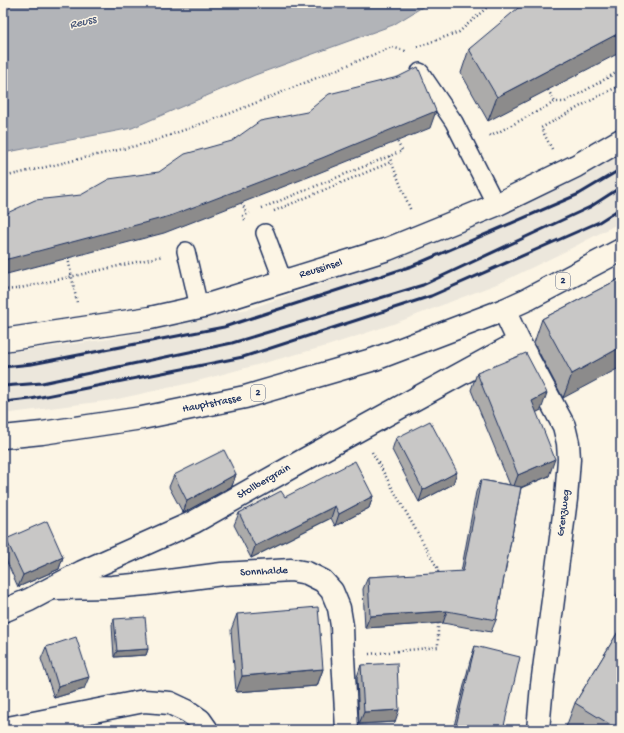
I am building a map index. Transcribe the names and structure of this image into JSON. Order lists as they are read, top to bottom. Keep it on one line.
{"streets":{"street":["Reussinsel","2","Hauptstrasse","Stollbergrain","Grenzweg","Sonnhalde"]},"crossings":[["2","Hauptstrasse"],["2","Grenzweg"],["Hauptstrasse","Grenzweg"],["Stollbergrain","Grenzweg"],["Stollbergrain","Sonnhalde"]],"water":["Reuss"]}
